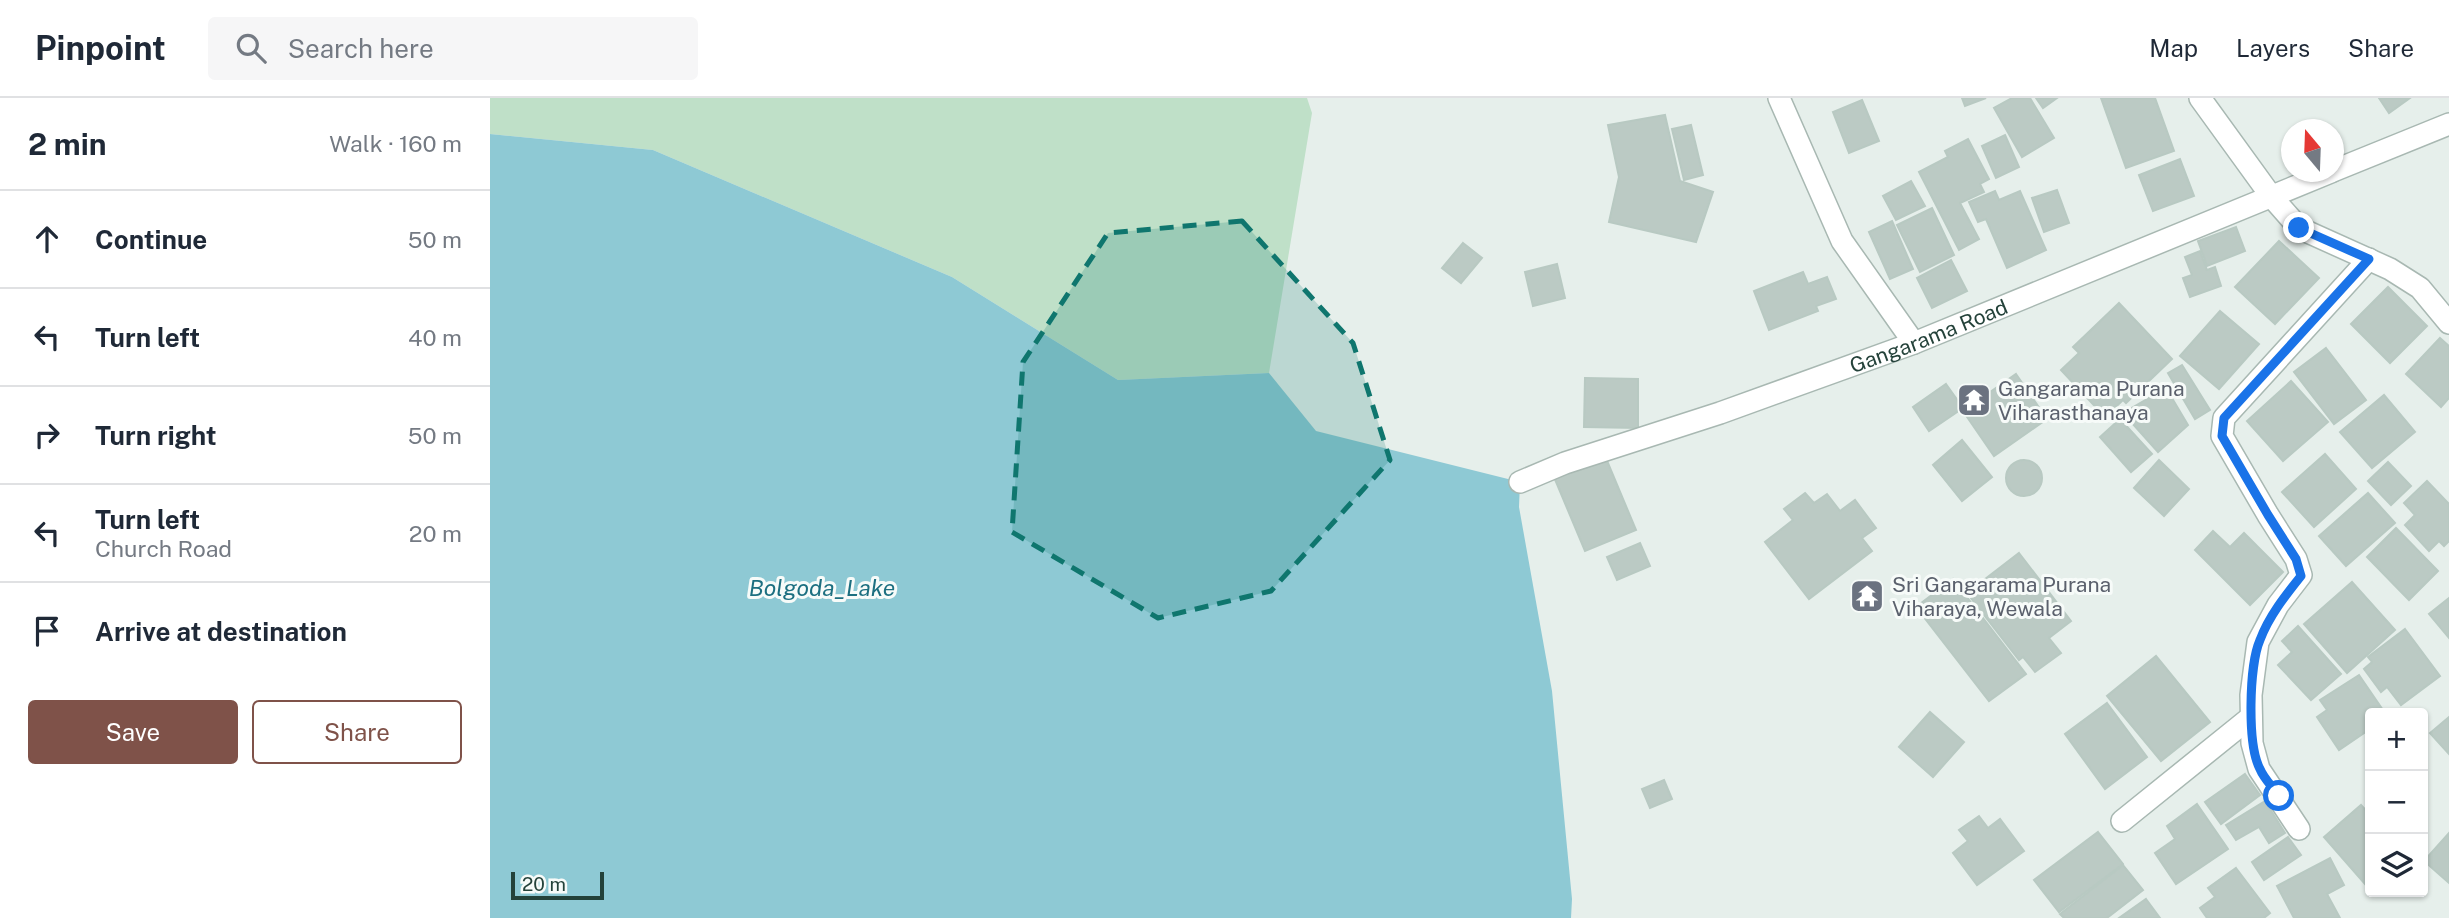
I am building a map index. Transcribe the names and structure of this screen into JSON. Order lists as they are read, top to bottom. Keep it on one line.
{"streets":{"street":["Gangarama Road"]},"water":["Bolgoda_Lake"],"places":{"temple":["Gangarama Purana Viharasthanaya","Sri Gangarama Purana Viharaya, Wewala"]},"scale_bar":"20 m","north":"top","page":{"header":"Pinpoint","search":"Search here","nav":["Map","Layers","Share"],"heading":["2 min","Walk · 160 m"],"list":[["Continue","50 m"],["Turn left","40 m"],["Turn right","50 m"],["Turn left","Church Road","20 m"],"Arrive at destination"],"buttons":["Save","Share"],"map_buttons":["+","−"],"scale":"20 m"}}
